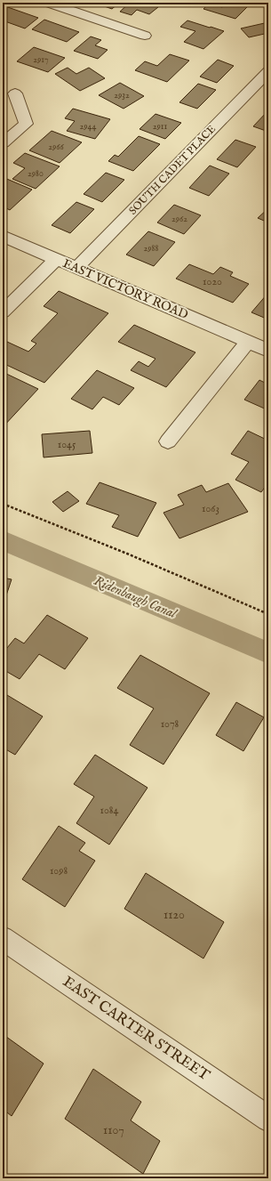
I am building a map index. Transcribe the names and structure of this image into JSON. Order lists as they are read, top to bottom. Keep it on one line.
{"streets":{"street":["SOUTH CADET PLACE","EAST VICTORY ROAD","EAST CARTER STREET"]},"crossings":[["SOUTH CADET PLACE","EAST VICTORY ROAD"]],"water":["Ridenbaugh Canal"],"house_numbers":["2917","2932","2944","2911","2966","2980","2962","2988","1020","1045","1063","1078","1084","1098","1120","1107"]}
